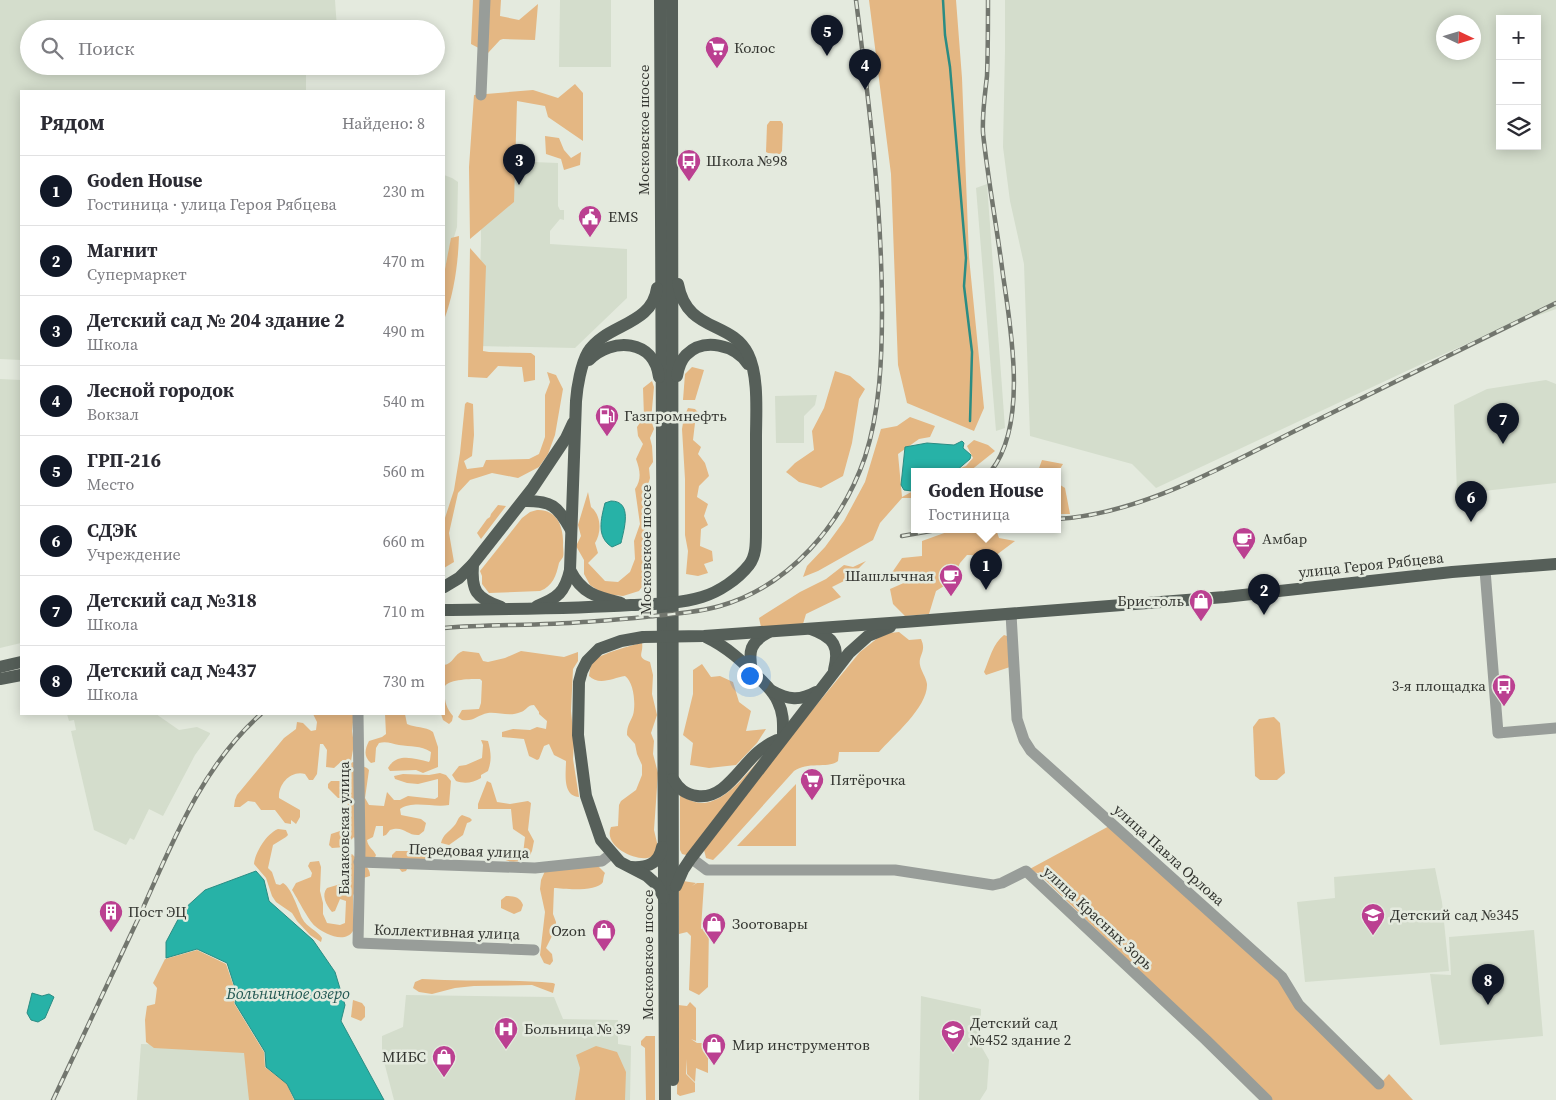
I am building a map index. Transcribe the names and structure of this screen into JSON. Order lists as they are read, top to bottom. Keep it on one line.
{"streets":{"main road":["Московское шоссе","улица Героя Рябцева"],"street":["Балаковская улица","Передовая улица","улица Павла Орлова","улица Красных Зорь","Коллективная улица"]},"crossings":[["улица Героя Рябцева","улица Павла Орлова"],["Балаковская улица","Передовая улица"],["Балаковская улица","Коллективная улица"]],"water":["Больничное озеро"],"places":{"supermarket":["Колос","Пятёрочка"],"bus stop":["Школа №98","3-я площадка"],"public building":["EMS"],"fuel station":["Газпромнефть"],"cafe":["Амбар","Шашлычная"],"shop":["Бристоль","Зоотовары","Ozon","Мир инструментов","МИБС"],"building":["Пост ЭЦ"],"school or university":["Детский сад №345","Детский сад №452 здание 2"],"hospital":["Больница № 39"]},"north":"right","page":{"map_buttons":["+","−"],"pins":["5","4","3","7","6","1","2","8"],"search":"Поиск","heading":["Рядом","Найдено: 8"],"list":[{"mark":"1","name":"Goden House","note":"Гостиница · улица Героя Рябцева","value":"230 m"},{"mark":"2","name":"Магнит","note":"Супермаркет","value":"470 m"},{"mark":"3","name":"Детский сад № 204 здание 2","note":"Школа","value":"490 m"},{"mark":"4","name":"Лесной городок","note":"Вокзал","value":"540 m"},{"mark":"5","name":"ГРП-216","note":"Место","value":"560 m"},{"mark":"6","name":"СДЭК","note":"Учреждение","value":"660 m"},{"mark":"7","name":"Детский сад №318","note":"Школа","value":"710 m"},{"mark":"8","name":"Детский сад №437","note":"Школа","value":"730 m"}],"popup":["Goden House","Гостиница"]}}
